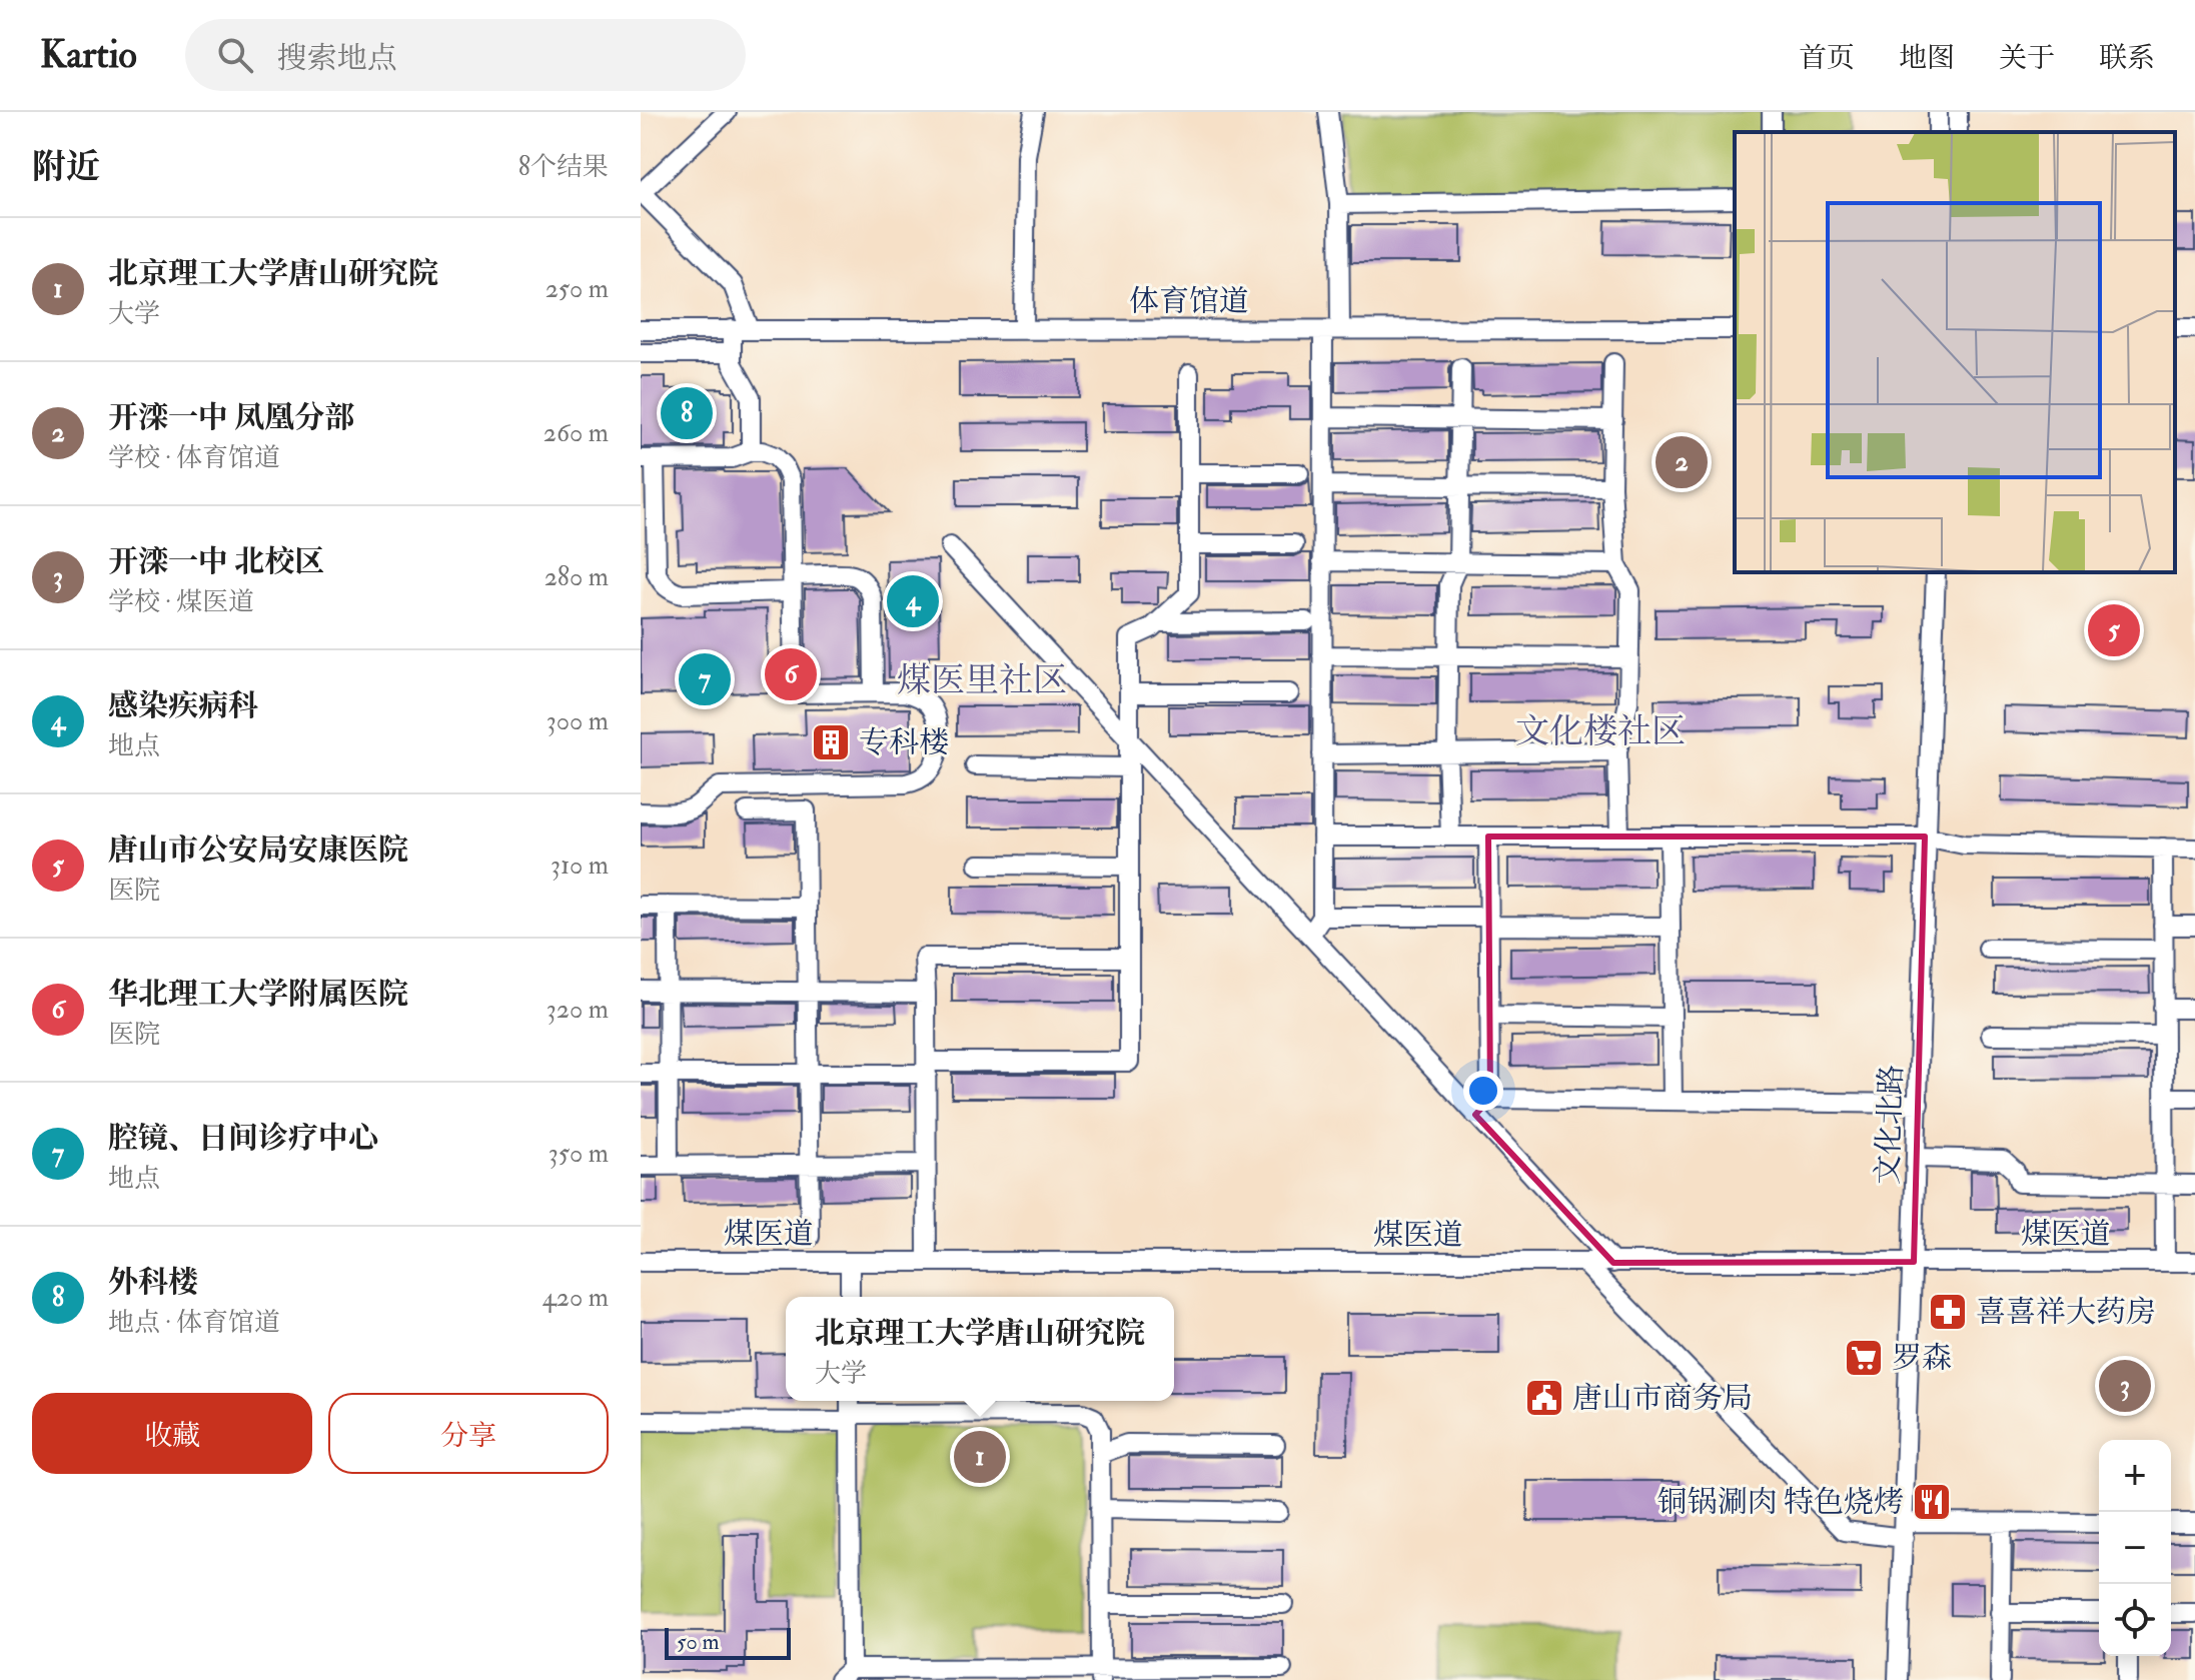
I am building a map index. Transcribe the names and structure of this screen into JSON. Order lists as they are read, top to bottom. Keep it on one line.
{"streets":{"street":["体育馆道","文化北路","煤医道"]},"crossings":[["文化北路","煤医道"]],"districts":["煤医里社区","文化楼社区"],"places":{"building":["专科楼"],"pharmacy":["喜喜祥大药房"],"supermarket":["罗森"],"public building":["唐山市商务局"],"restaurant":["铜锅涮肉 特色烧烤"]},"scale_bar":"50 m","page":{"header":"Kartio","search":"搜索地点","nav":["首页","地图","关于","联系"],"heading":["附近","8个结果"],"list":[{"mark":"1","name":"北京理工大学唐山研究院","note":"大学","value":"250 m"},{"mark":"2","name":"开滦一中 凤凰分部","note":"学校 · 体育馆道","value":"260 m"},{"mark":"3","name":"开滦一中 北校区","note":"学校 · 煤医道","value":"280 m"},{"mark":"4","name":"感染疾病科","note":"地点","value":"300 m"},{"mark":"5","name":"唐山市公安局安康医院","note":"医院","value":"310 m"},{"mark":"6","name":"华北理工大学附属医院","note":"医院","value":"320 m"},{"mark":"7","name":"腔镜、日间诊疗中心","note":"地点","value":"350 m"},{"mark":"8","name":"外科楼","note":"地点 · 体育馆道","value":"420 m"}],"pins":["8","2","4","5","6","7","3","1"],"popup":["北京理工大学唐山研究院","大学"],"buttons":["收藏","分享"],"map_buttons":["+","−"],"scale":"50 m"}}
